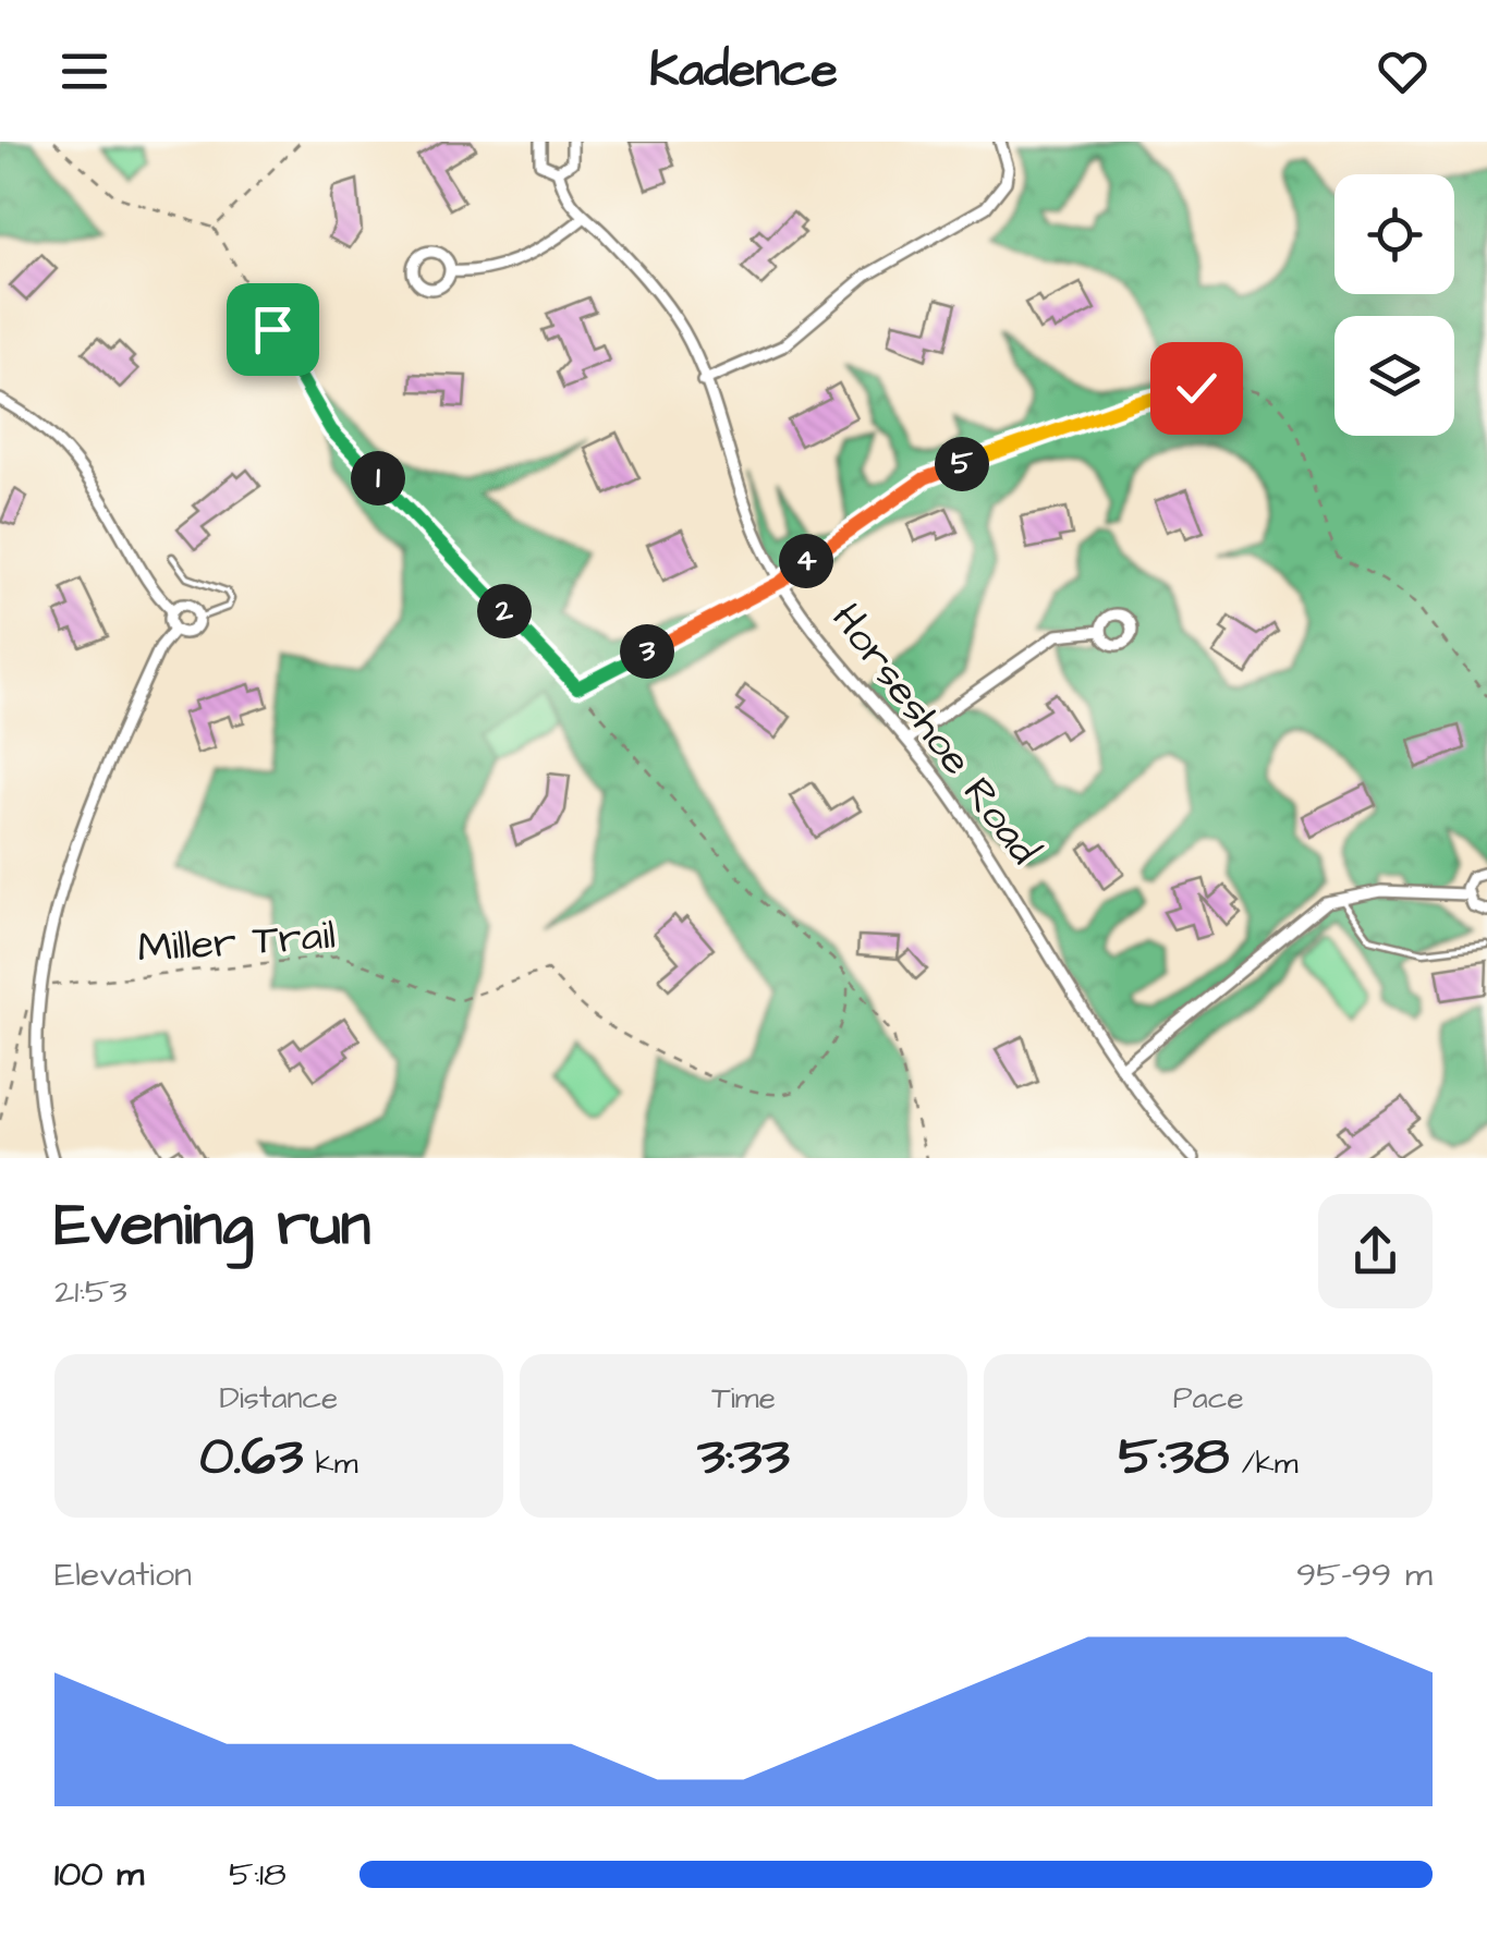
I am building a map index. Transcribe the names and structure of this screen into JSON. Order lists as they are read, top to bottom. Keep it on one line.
{"streets":{"street":["Horseshoe Road"],"path":["Miller Trail"]},"page":{"header":"Kadence","pins":["5","1","4","2","3"],"heading":["Evening run","21:53"],"stats":[["Distance","0.63 km"],["Time","3:33"],["Pace","5:38 /km"]],"chart":["Elevation","95–99 m"],"list":[{"name":"100 m","note":"5:18"}]}}
